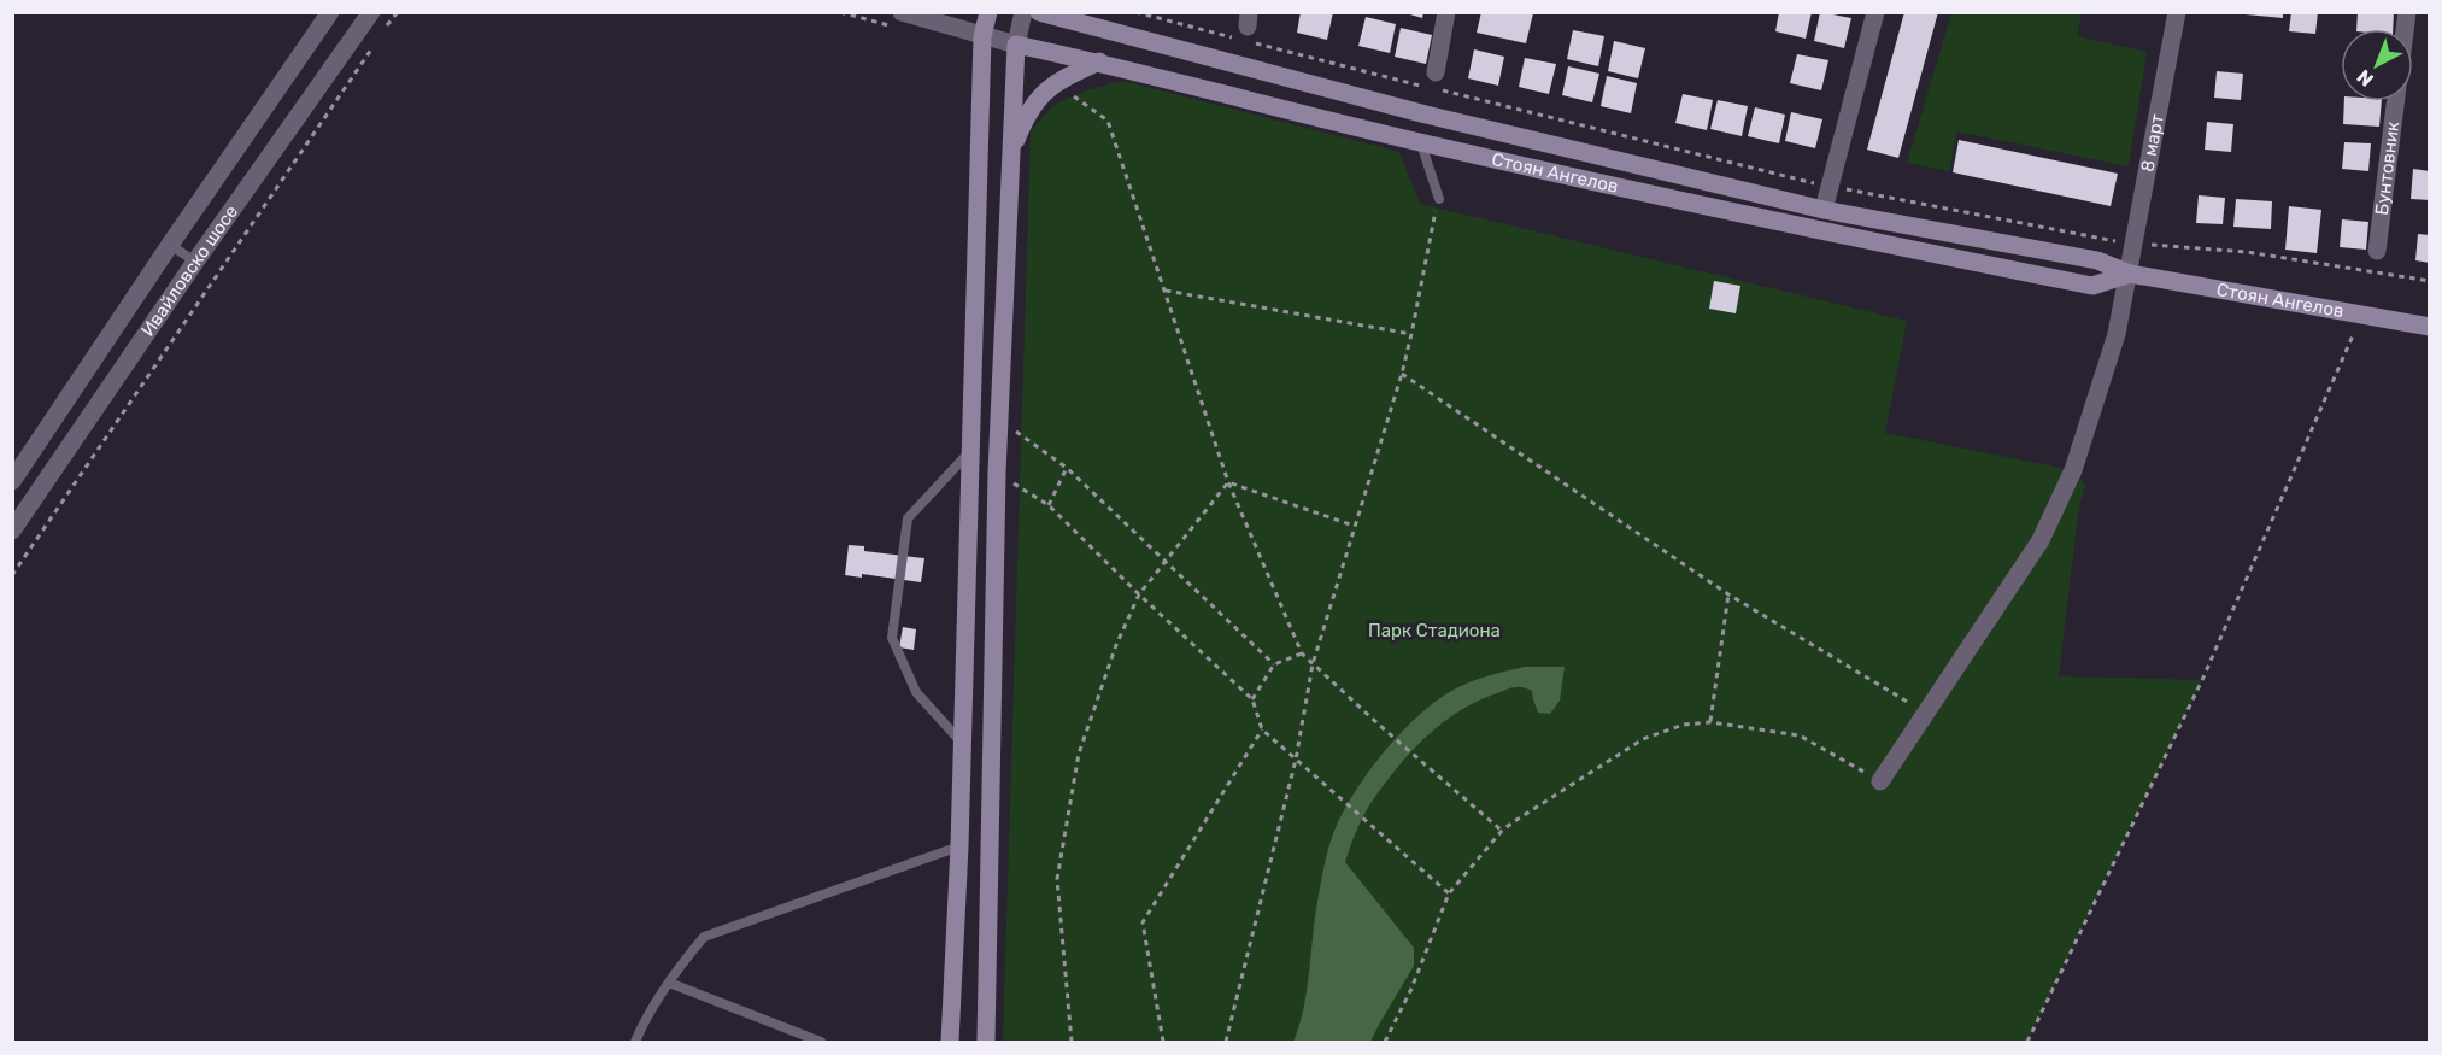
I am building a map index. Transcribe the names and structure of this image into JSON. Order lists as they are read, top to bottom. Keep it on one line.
{"streets":{"main road":["Стоян Ангелов"],"street":["8 март","Бунтовник","Ивайловско шосе"]},"crossings":[["8 март","Стоян Ангелов"]],"parks":["Парк Стадиона"],"north":"bottom left"}
